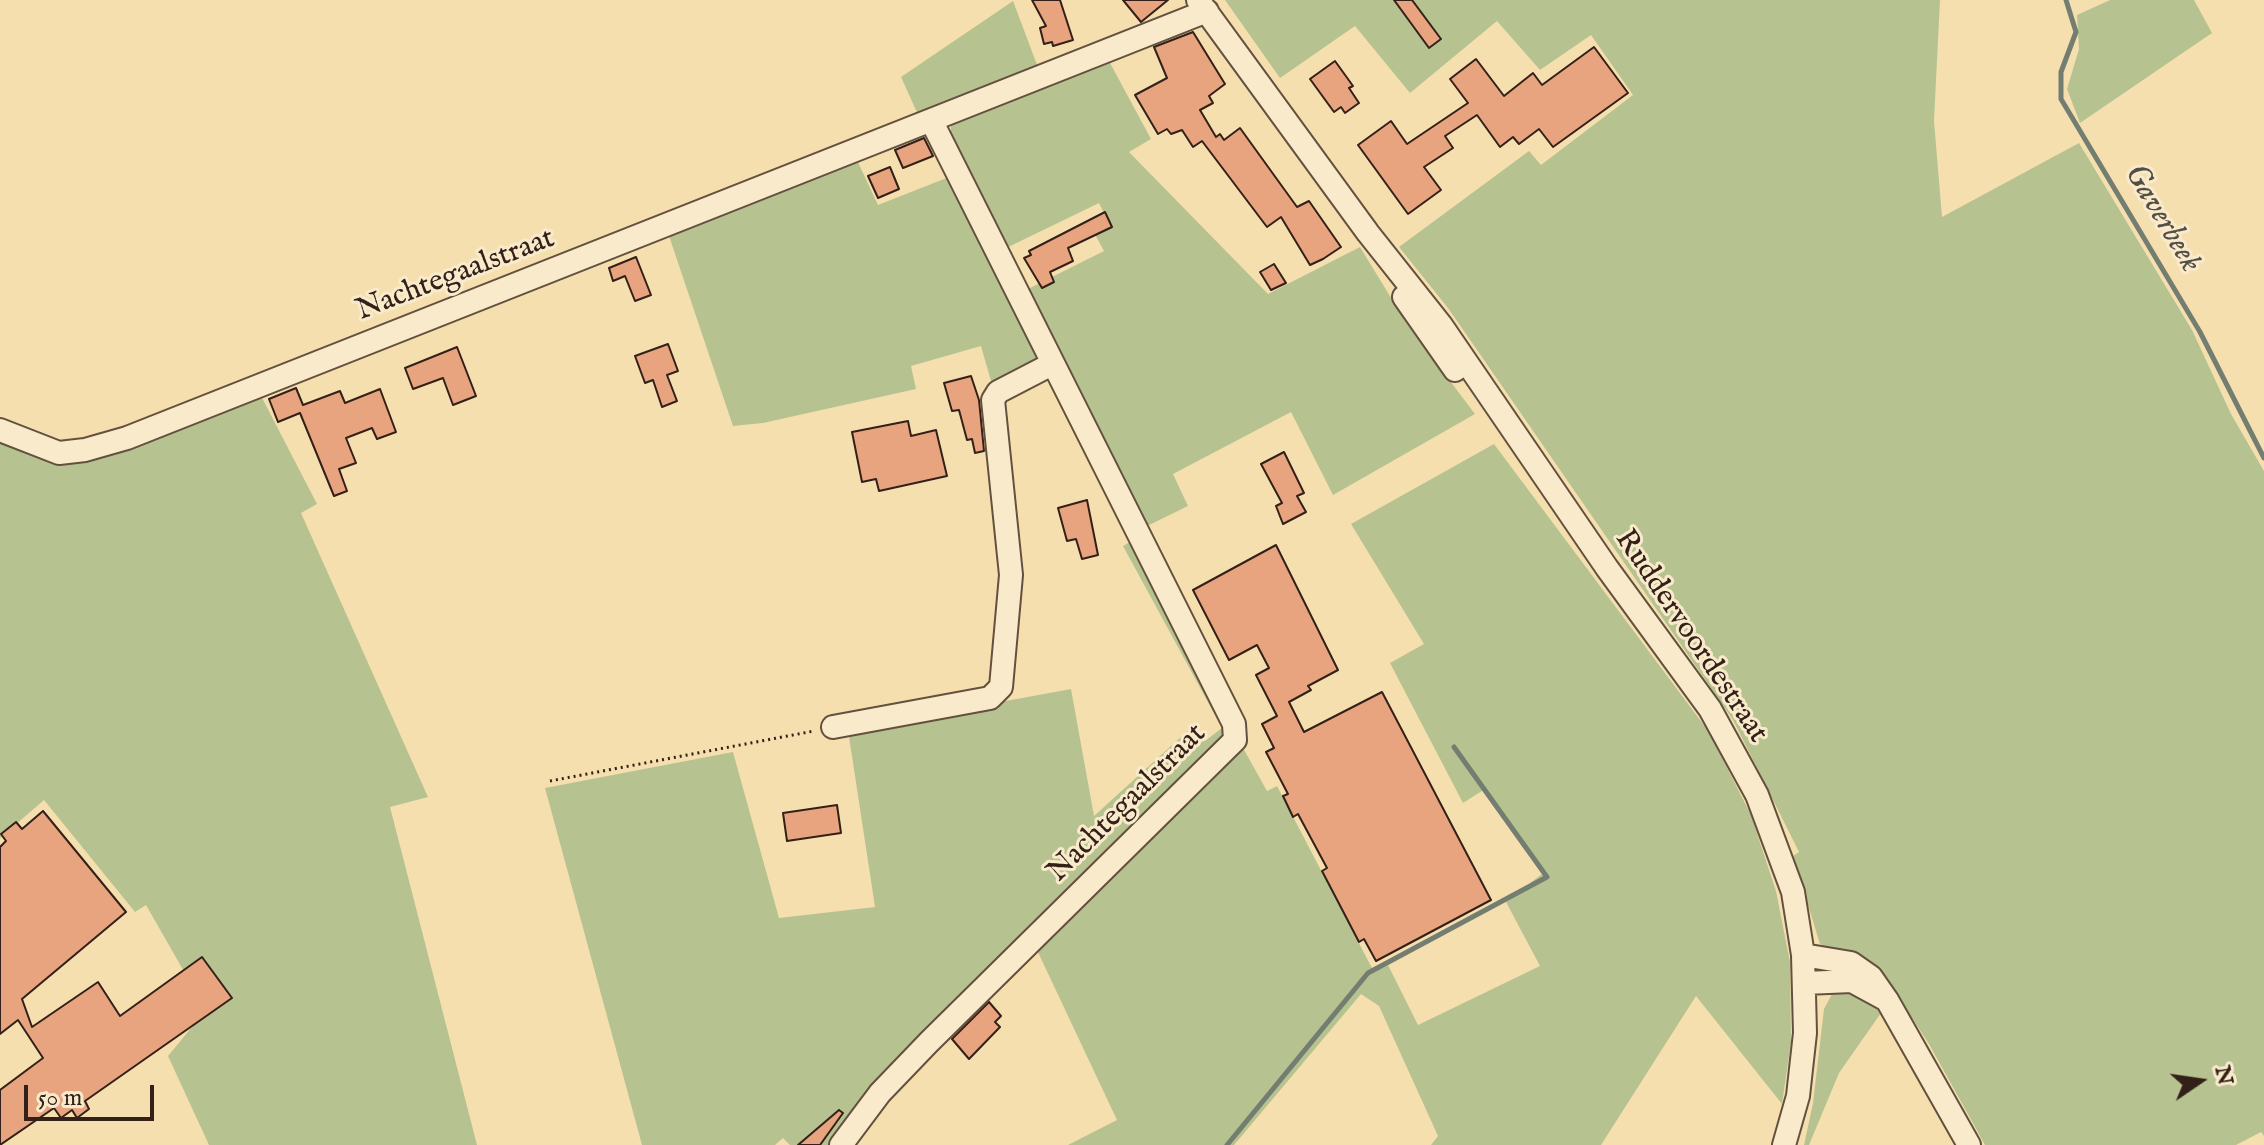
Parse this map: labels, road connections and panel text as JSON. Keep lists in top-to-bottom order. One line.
{"streets":{"street":["Nachtegaalstraat","Ruddervoordestraat"]},"crossings":[["Nachtegaalstraat","Ruddervoordestraat"]],"water":["Gaverbeek"],"scale_bar":"50 m","north":"right"}
